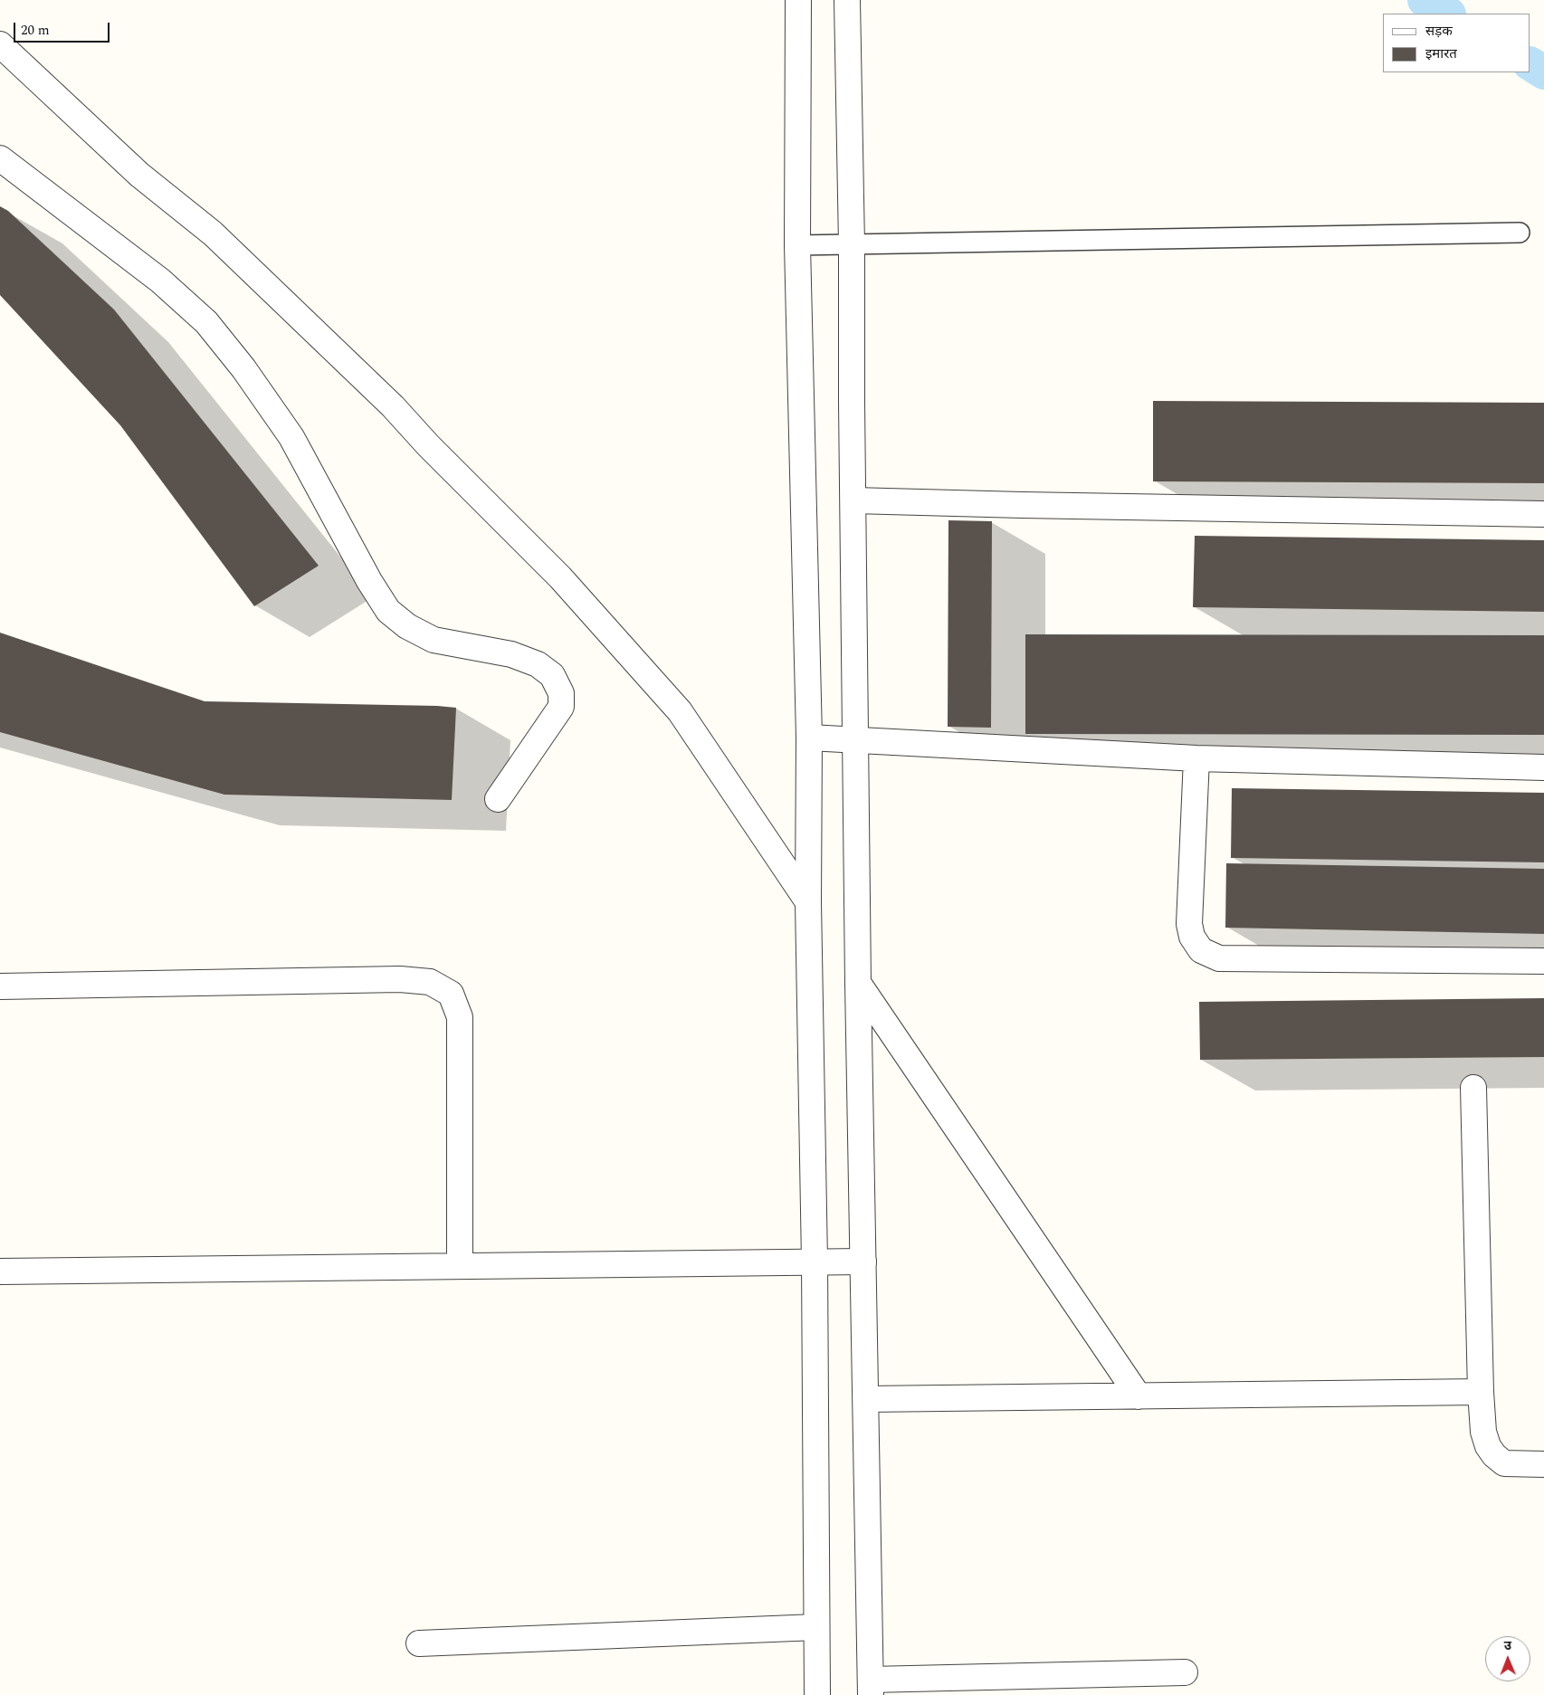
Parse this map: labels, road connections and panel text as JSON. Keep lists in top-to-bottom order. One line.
{"legend":["सड़क","इमारत"],"scale_bar":"20 m","north":"top"}
